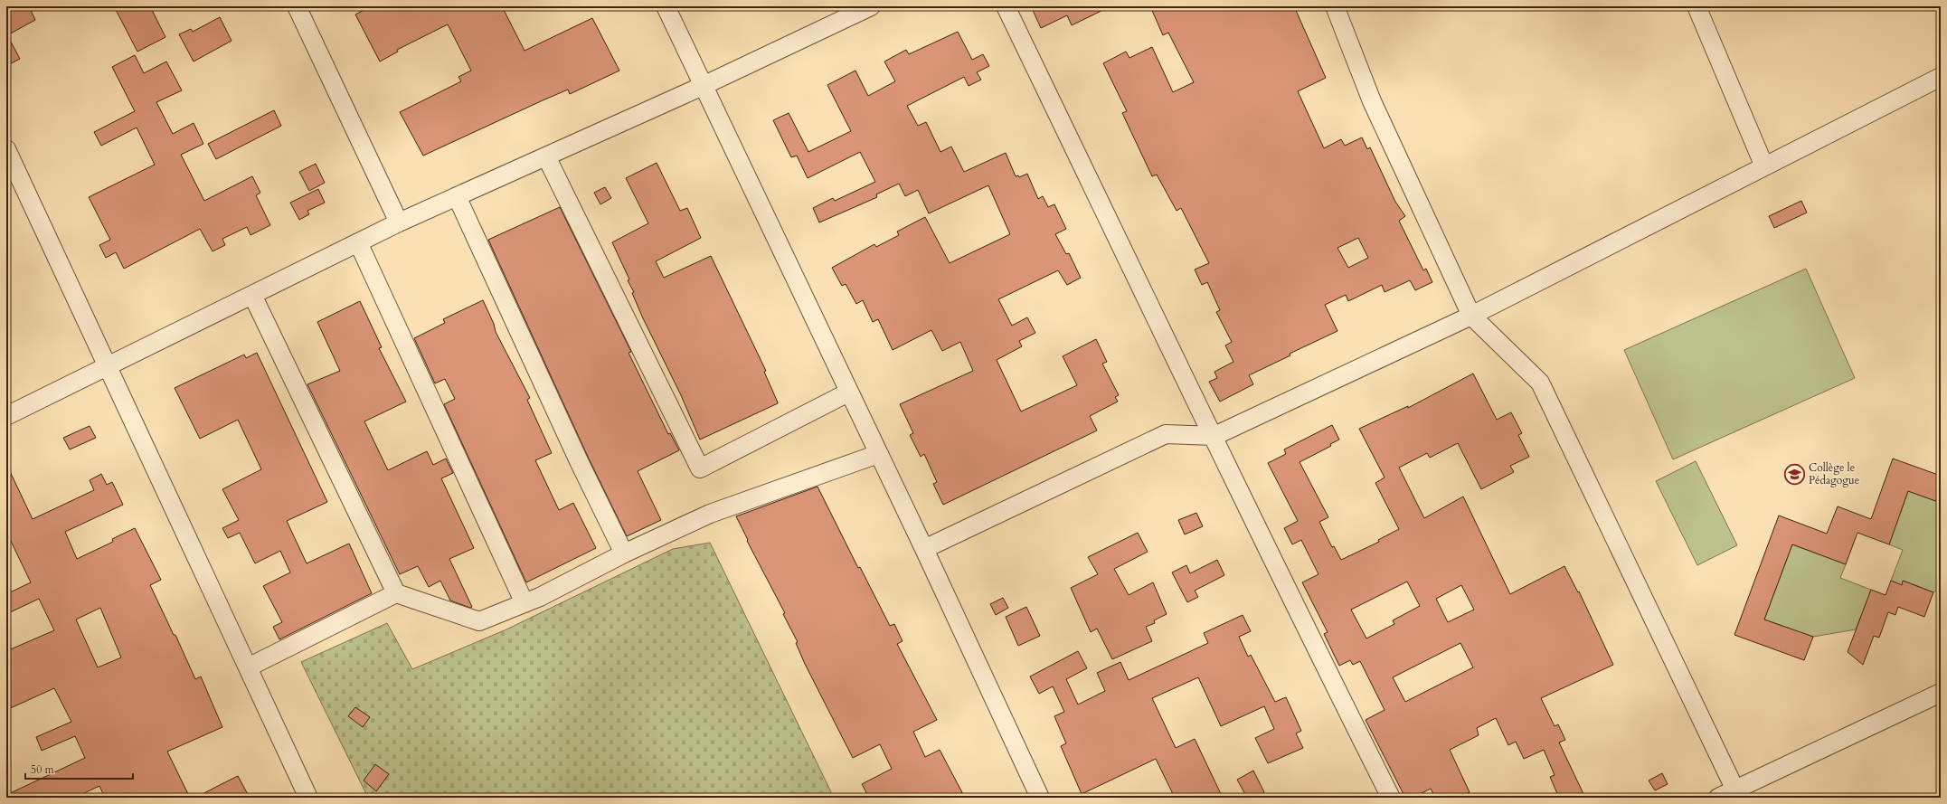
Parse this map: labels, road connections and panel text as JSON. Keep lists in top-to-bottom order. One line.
{"places":{"school or university":["Collège le Pédagogue"]},"scale_bar":"50 m"}
